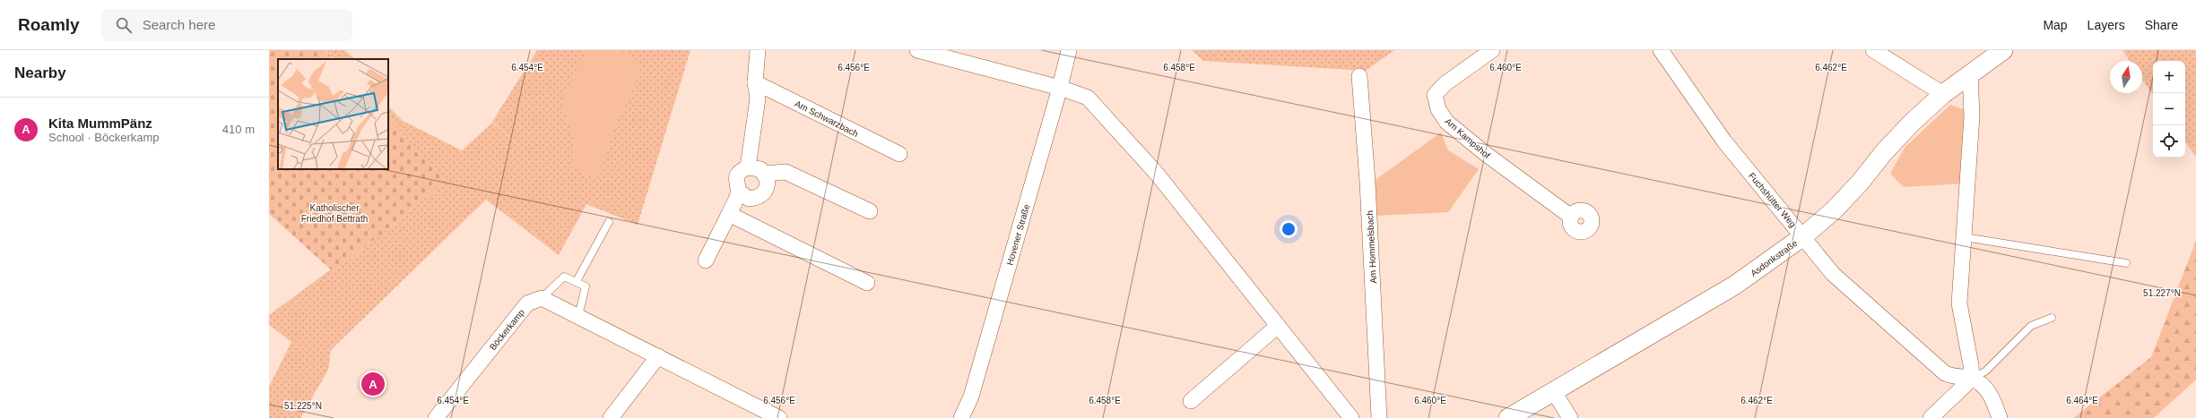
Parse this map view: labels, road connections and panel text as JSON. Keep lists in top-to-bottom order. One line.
{"streets":{"street":["Am Schwarzbach","Am Kampshof","Fuchshütter Weg","Hovener Straße","Am Hommelsbach","Asdonkstraße","Böckerkamp"]},"crossings":[["Fuchshütter Weg","Asdonkstraße"]],"parks":["Katholischer Friedhof Bettrath"],"north":"top","page":{"header":"Roamly","search":"Search here","nav":["Map","Layers","Share"],"heading":"Nearby","map_buttons":["+","−"],"list":[{"mark":"A","name":"Kita MummPänz","note":"School · Böckerkamp","value":"410 m"}],"pins":"A"},"coordinates":["6.454°E","6.456°E","6.458°E","6.460°E","6.462°E","51.227°N","6.464°E","51.225°N"]}
